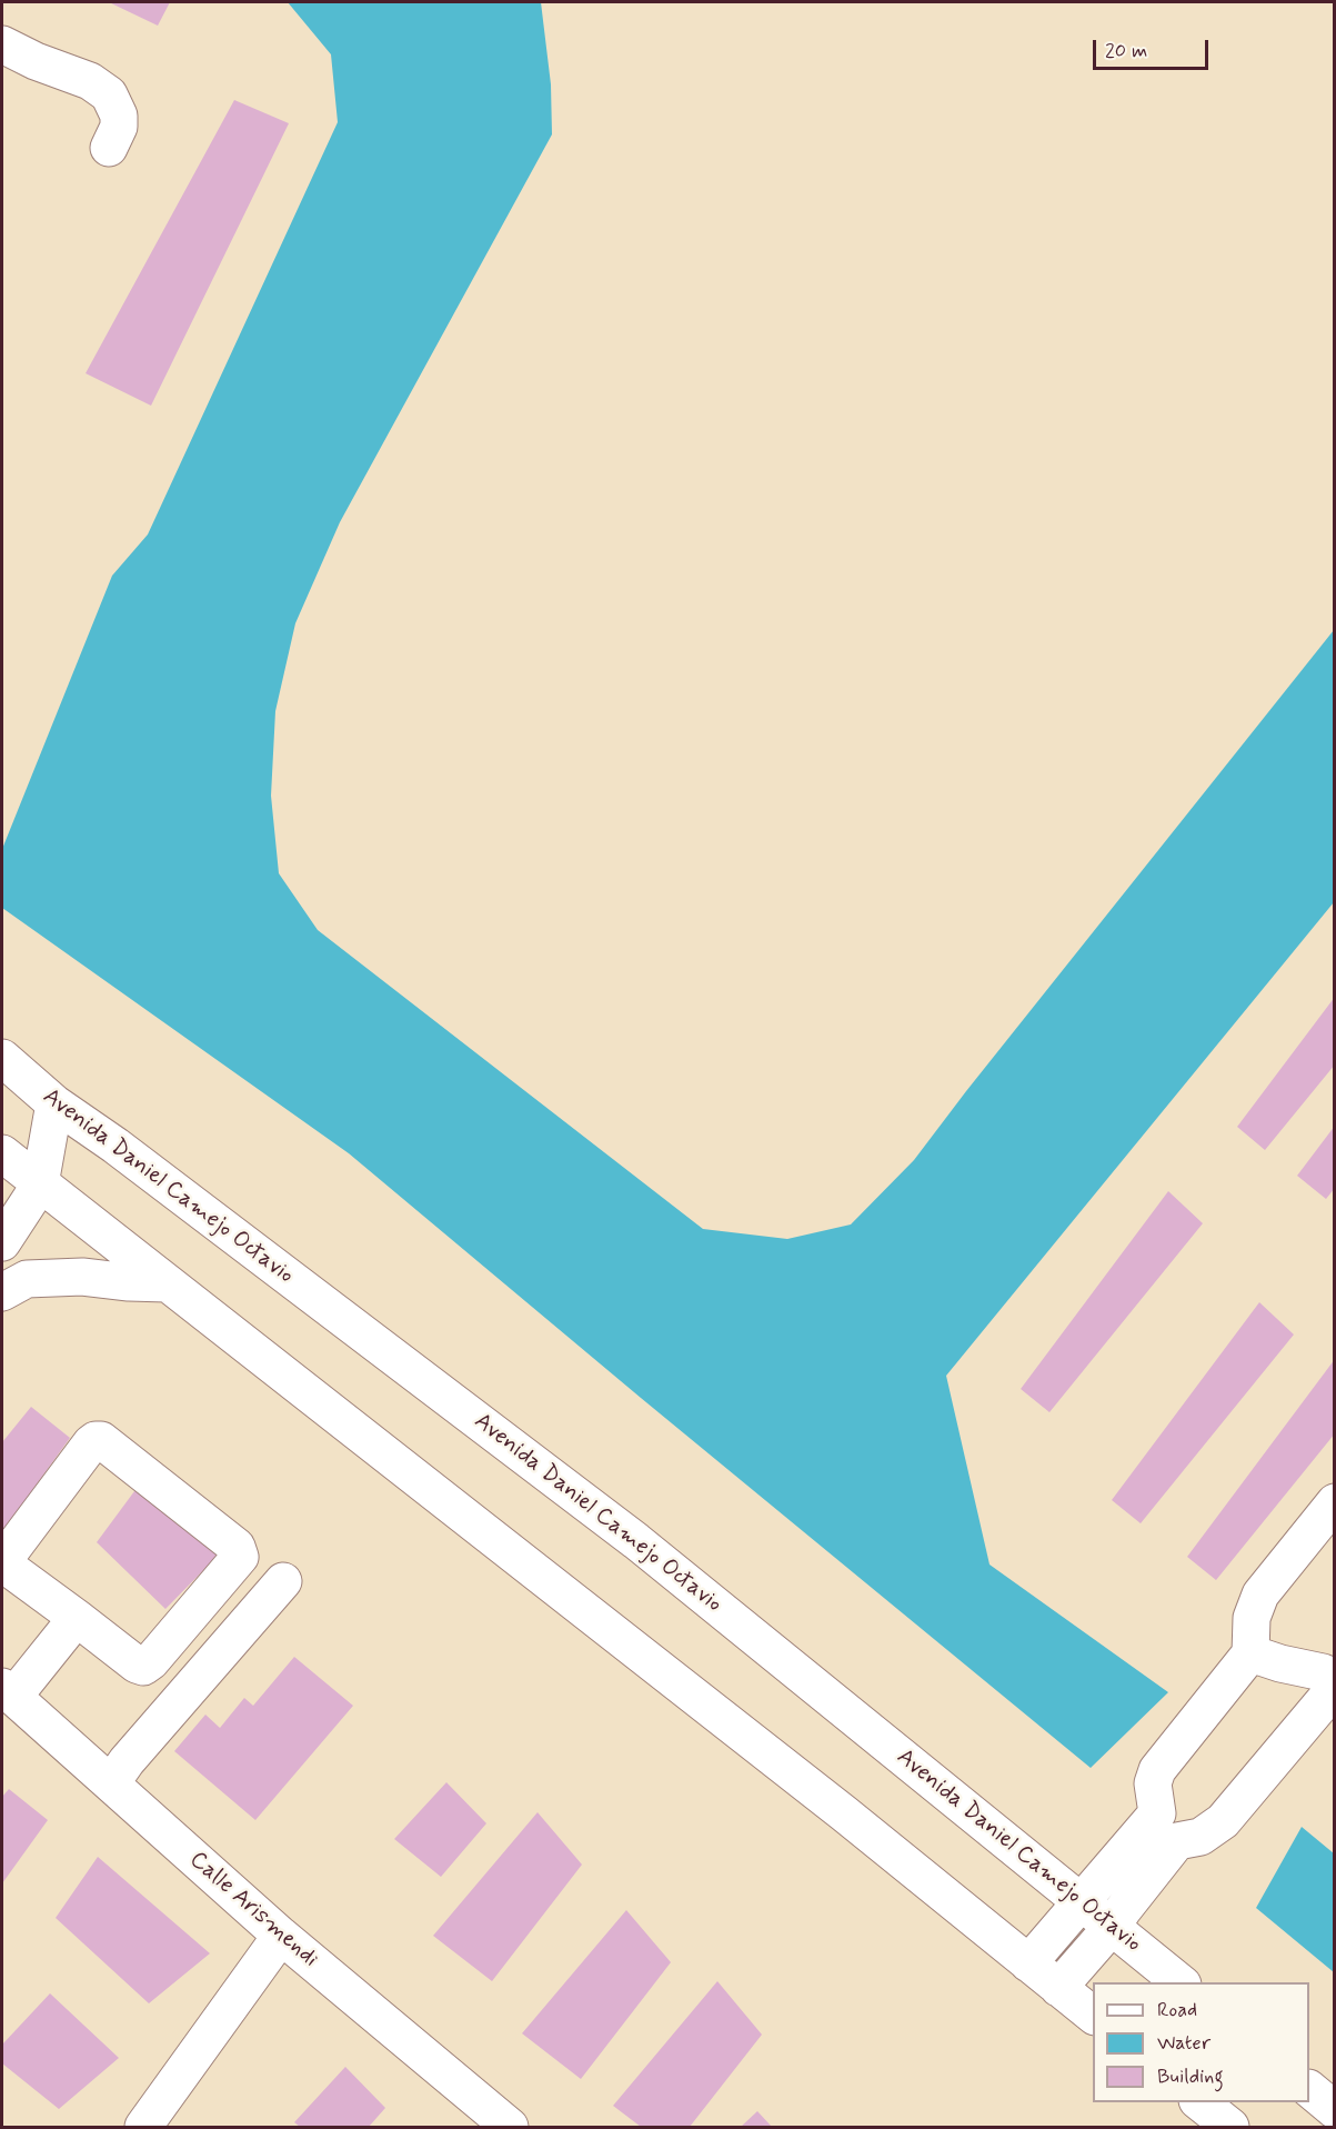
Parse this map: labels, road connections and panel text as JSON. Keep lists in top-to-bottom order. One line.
{"streets":{"street":["Avenida Daniel Camejo Octavio","Calle Arismendi"]},"legend":["Road","Water","Building"],"scale_bar":"20 m"}
